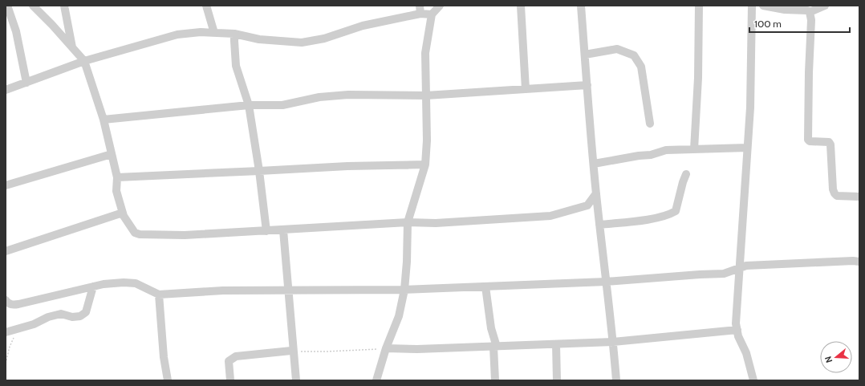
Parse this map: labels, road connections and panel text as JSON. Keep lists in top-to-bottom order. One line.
{"scale_bar":"100 m","north":"left"}
